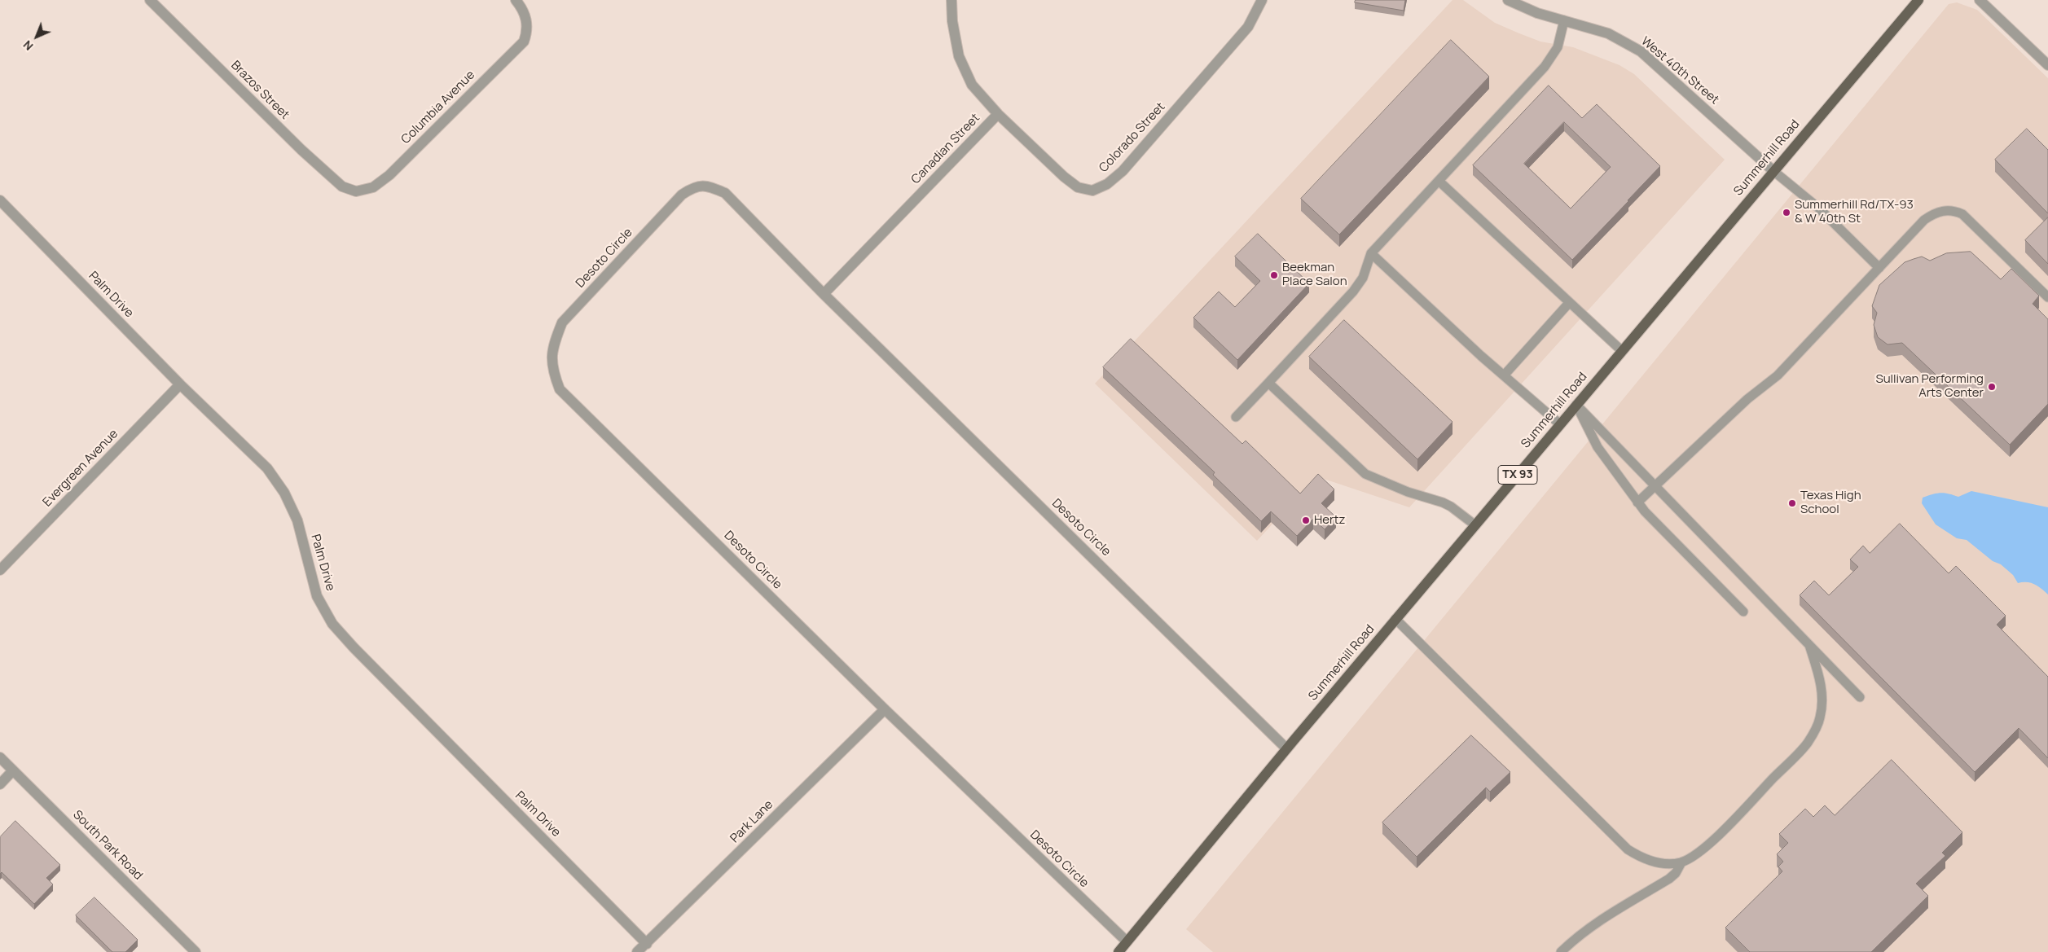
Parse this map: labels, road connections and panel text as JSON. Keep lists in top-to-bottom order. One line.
{"streets":{"main road":["Summerhill Road","TX 93"],"street":["West 40th Street","Brazos Street","Columbia Avenue","Colorado Street","Canadian Street","Desoto Circle","Palm Drive","Evergreen Avenue","Park Lane","South Park Road"]},"crossings":[["West 40th Street","Summerhill Road"],["Brazos Street","Columbia Avenue"],["Colorado Street","Canadian Street"],["Canadian Street","Desoto Circle"],["Summerhill Road","Desoto Circle"],["Desoto Circle","Park Lane"],["Palm Drive","Evergreen Avenue"],["Palm Drive","Park Lane"]],"places":["Summerhill Rd/TX-93 & W 40th St","Beekman Place Salon","Sullivan Performing Arts Center","Texas High School","Hertz"],"north":"bottom left"}
